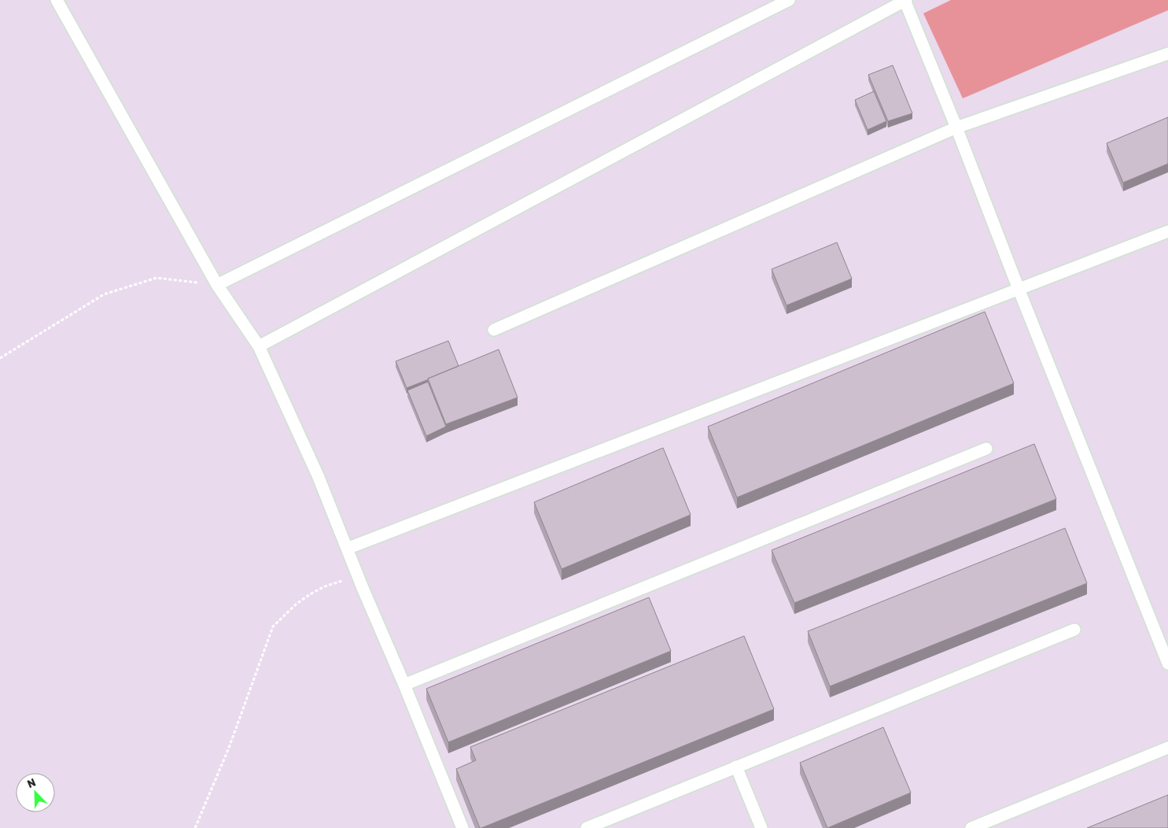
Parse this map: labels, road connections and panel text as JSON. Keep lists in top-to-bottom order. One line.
{"north":"top left"}
